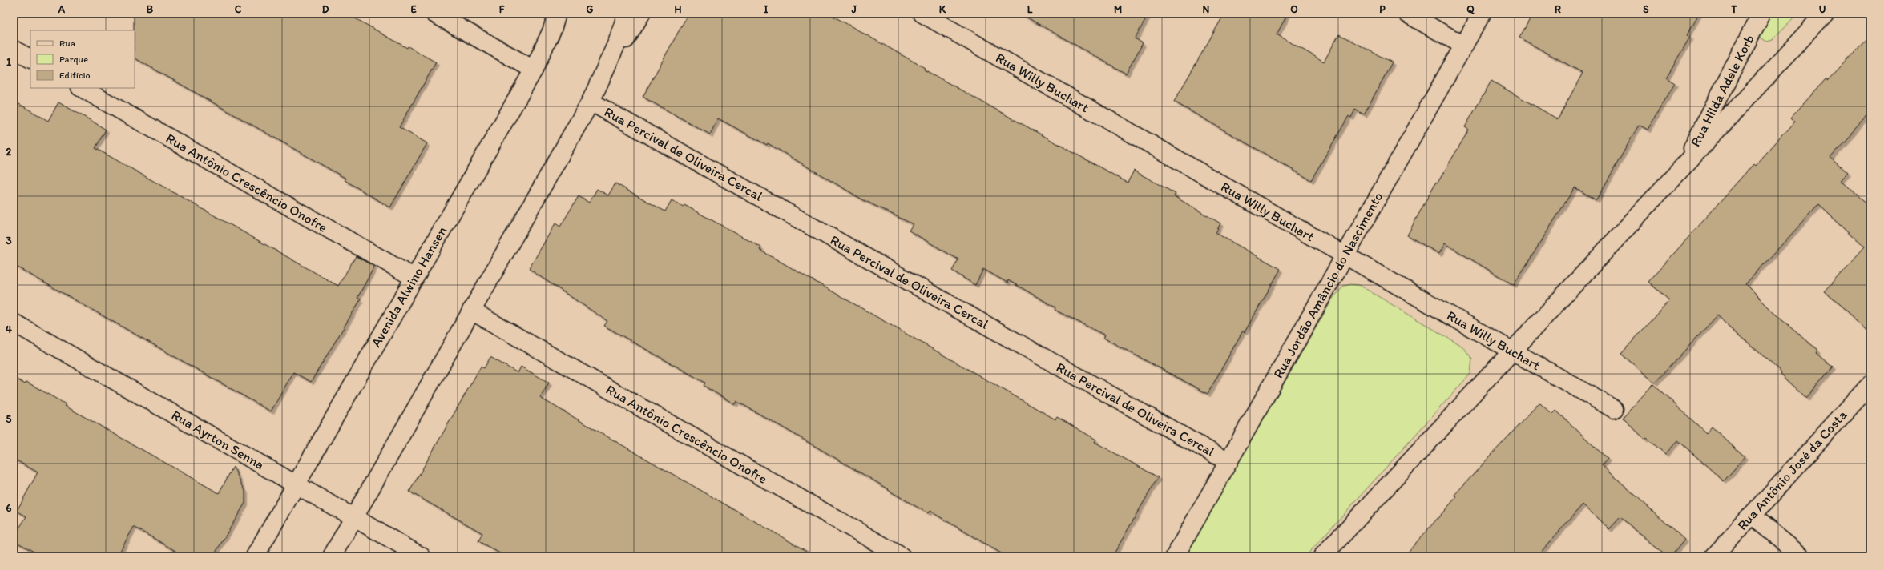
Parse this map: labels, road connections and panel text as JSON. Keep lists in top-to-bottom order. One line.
{"streets":{"street":["Rua Willy Buchart","Rua Hilda Adele Korb","Rua Percival de Oliveira Cercal","Rua Antônio Crescêncio Onofre","Rua Jordão Amâncio do Nascimento","Avenida Alwino Hansen","Rua Ayrton Senna","Rua Antônio José da Costa"]},"crossings":[["Rua Willy Buchart","Rua Jordão Amâncio do Nascimento"],["Rua Percival de Oliveira Cercal","Rua Jordão Amâncio do Nascimento"],["Rua Antônio Crescêncio Onofre","Avenida Alwino Hansen"],["Avenida Alwino Hansen","Rua Ayrton Senna"]],"legend":["Rua","Parque","Edifício"],"grid":{"columns":["A","B","C","D","E","F","G","H","I","J","K","L","M","N","O","P","Q","R","S","T","U"],"rows":["1","2","3","4","5","6"]}}
